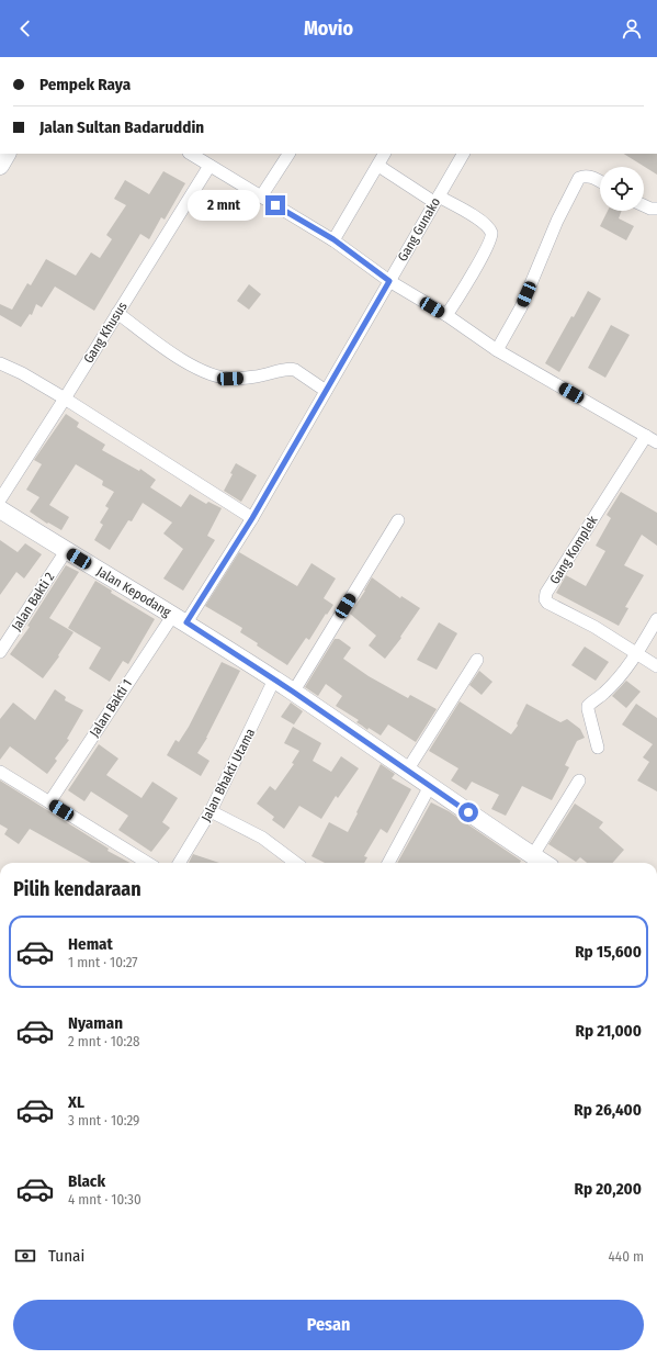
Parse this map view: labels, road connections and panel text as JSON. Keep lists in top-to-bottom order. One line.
{"streets":{"street":["Gang Gunako","Gang Khusus","Gang Komplek","Jalan Kepodang","Jalan Bakti 2","Jalan Bakti 1","Jalan Bhakti Utama"]},"crossings":[["Gang Gunako","Jalan Kepodang"],["Gang Gunako","Jalan Bakti 1"],["Jalan Kepodang","Jalan Bakti 2"],["Jalan Kepodang","Jalan Bakti 1"],["Jalan Kepodang","Jalan Bhakti Utama"]],"page":{"header":"Movio","banner":["Pempek Raya","Jalan Sultan Badaruddin"],"bubble":"2 mnt","heading":"Pilih kendaraan","list":[{"name":"Hemat","note":"1 mnt · 10:27","value":"Rp 15,600"},{"name":"Nyaman","note":"2 mnt · 10:28","value":"Rp 21,000"},{"name":"XL","note":"3 mnt · 10:29","value":"Rp 26,400"},{"name":"Black","note":"4 mnt · 10:30","value":"Rp 20,200"}],"pay":["Tunai","440 m"],"buttons":"Pesan"}}
